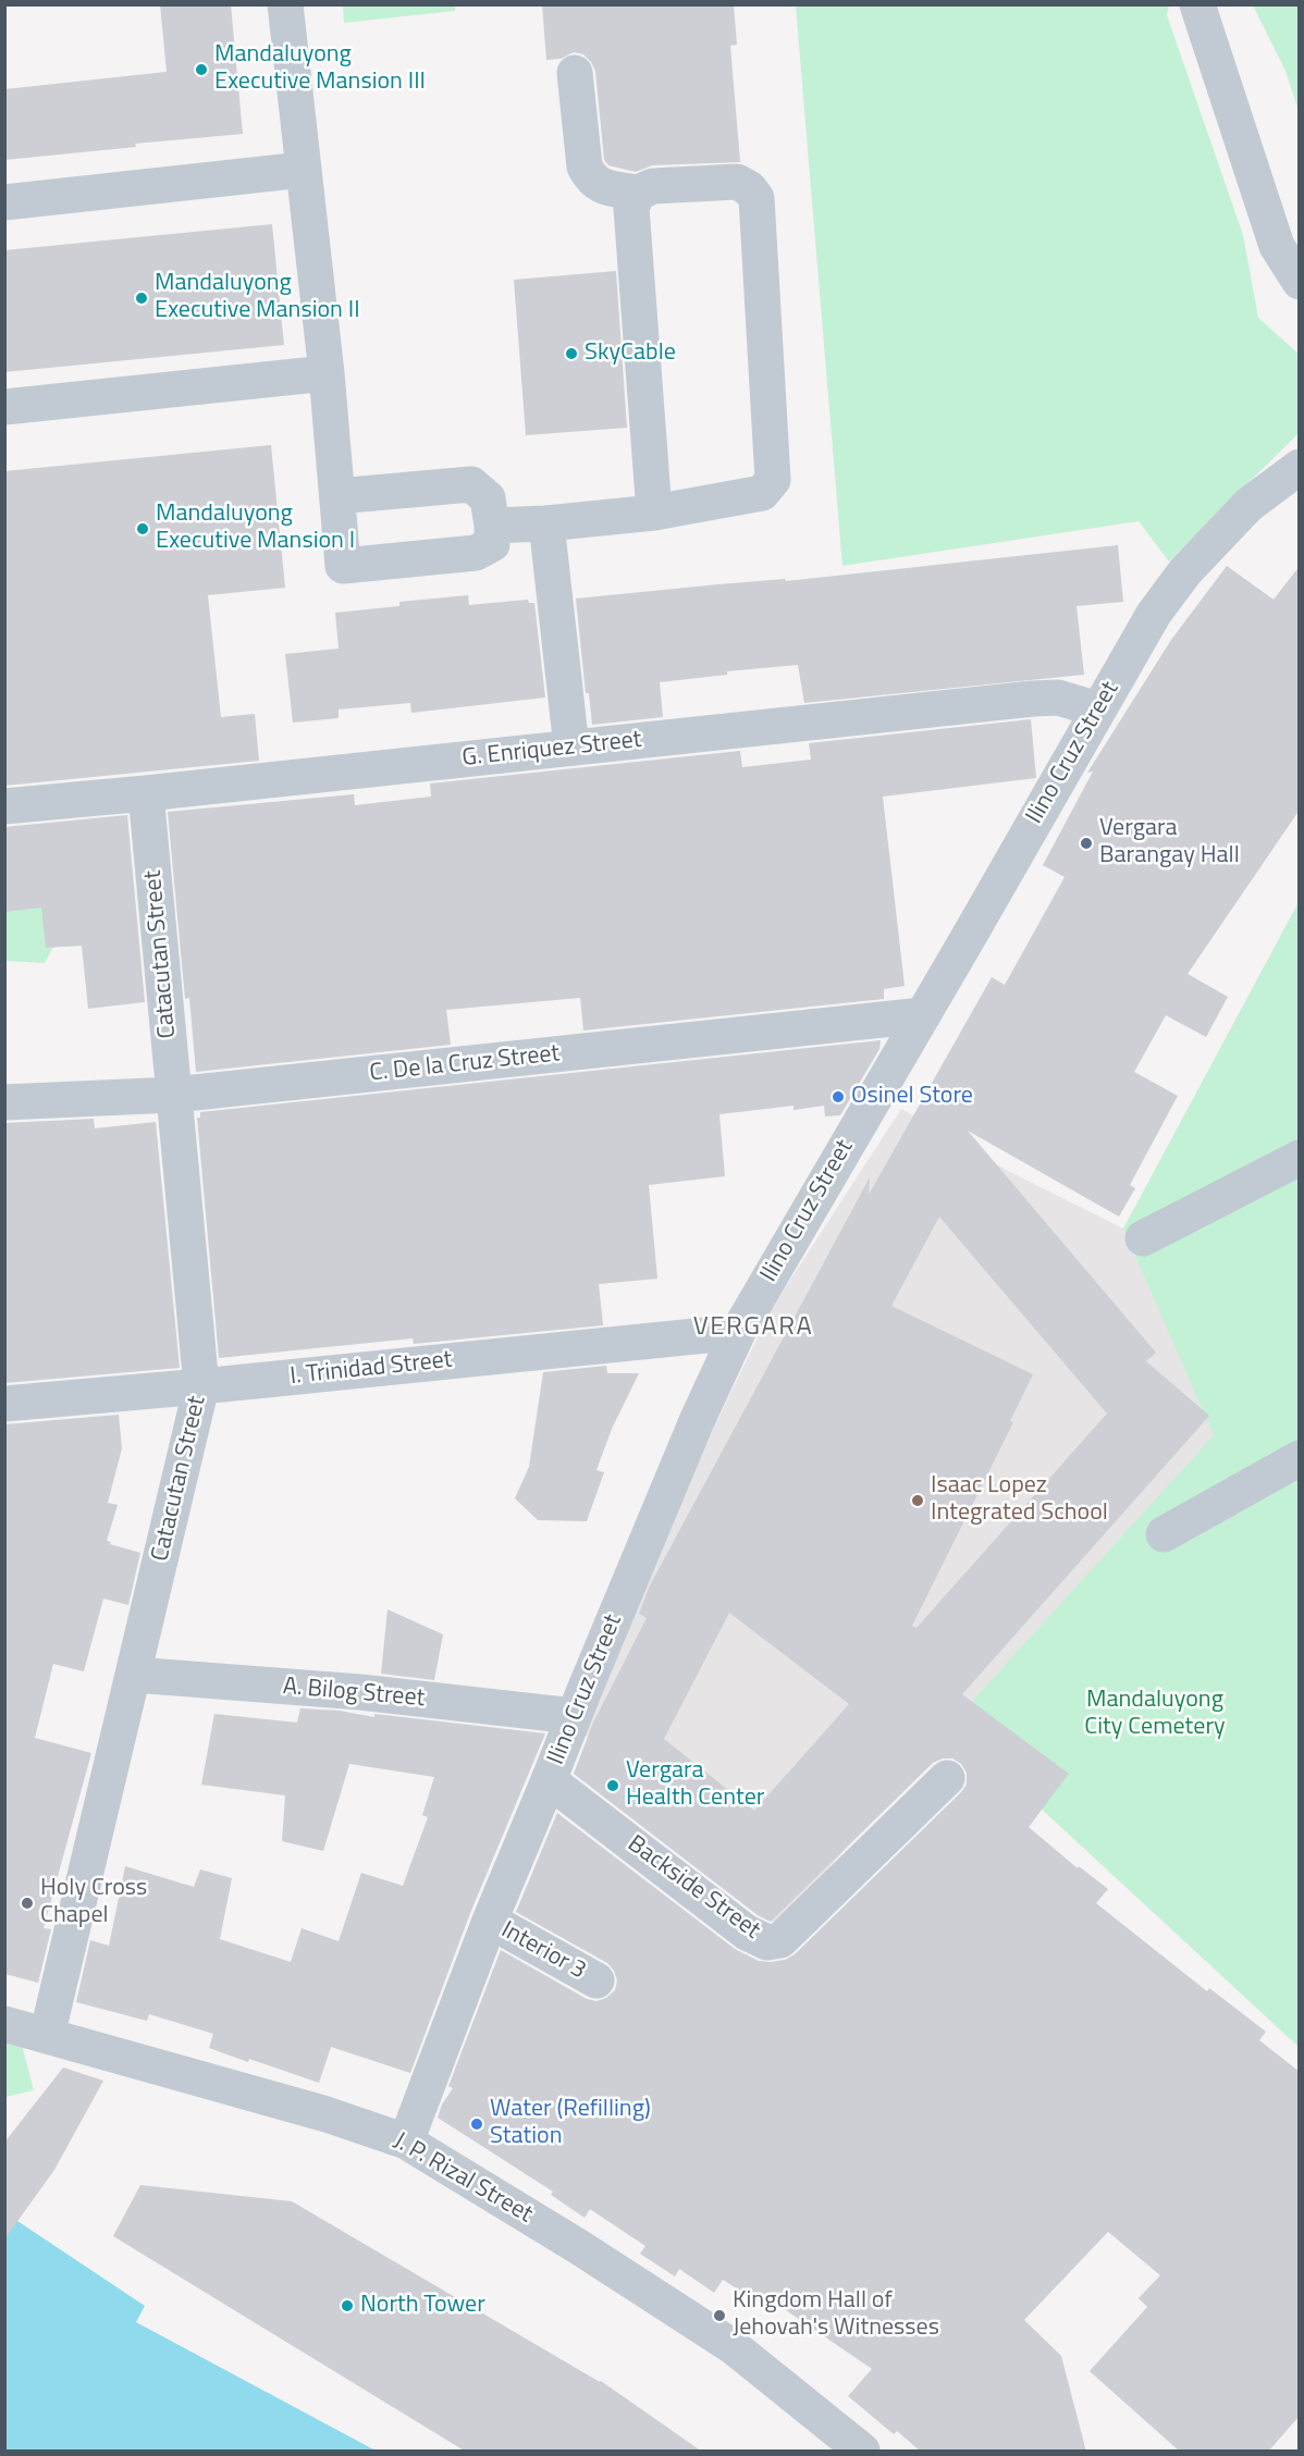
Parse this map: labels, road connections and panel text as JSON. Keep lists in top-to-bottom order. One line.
{"streets":{"street":["G. Enriquez Street","Ilino Cruz Street","Catacutan Street","C. De la Cruz Street","I. Trinidad Street","A. Bilog Street","Backside Street","Interior 3","J. P. Rizal Street"]},"crossings":[["G. Enriquez Street","Ilino Cruz Street"],["G. Enriquez Street","Catacutan Street"],["Ilino Cruz Street","C. De la Cruz Street"],["Ilino Cruz Street","I. Trinidad Street"],["Ilino Cruz Street","A. Bilog Street"],["Ilino Cruz Street","Backside Street"],["Ilino Cruz Street","Interior 3"],["Ilino Cruz Street","J. P. Rizal Street"],["Catacutan Street","C. De la Cruz Street"],["Catacutan Street","I. Trinidad Street"],["Catacutan Street","A. Bilog Street"],["Catacutan Street","J. P. Rizal Street"]],"districts":["VERGARA"],"parks":["Mandaluyong City Cemetery"],"places":["Mandaluyong Executive Mansion III","Mandaluyong Executive Mansion II","SkyCable","Mandaluyong Executive Mansion I","Vergara Barangay Hall","Osinel Store","Isaac Lopez Integrated School","Vergara Health Center","Holy Cross Chapel","Water (Refilling) Station","North Tower","Kingdom Hall of Jehovah's Witnesses"]}
